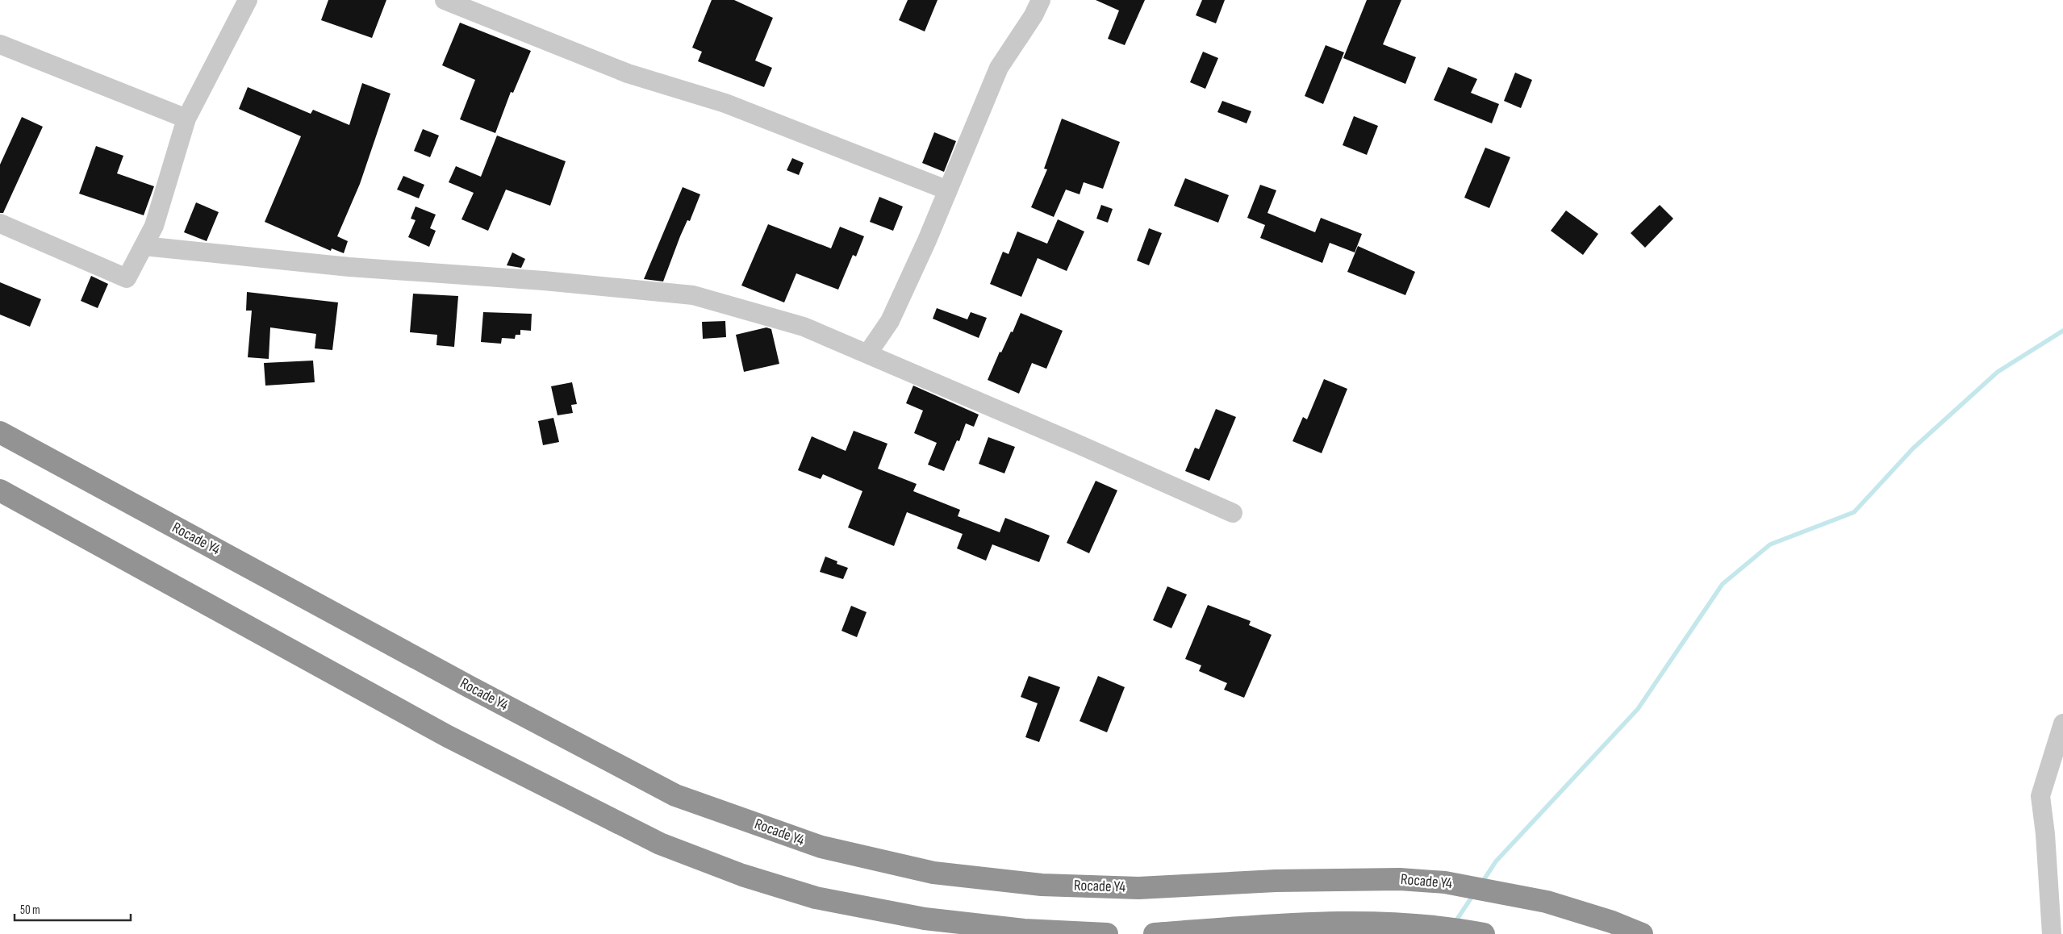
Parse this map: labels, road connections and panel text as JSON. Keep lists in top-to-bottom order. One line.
{"streets":{"highway":["Rocade Y4"]},"scale_bar":"50 m"}
